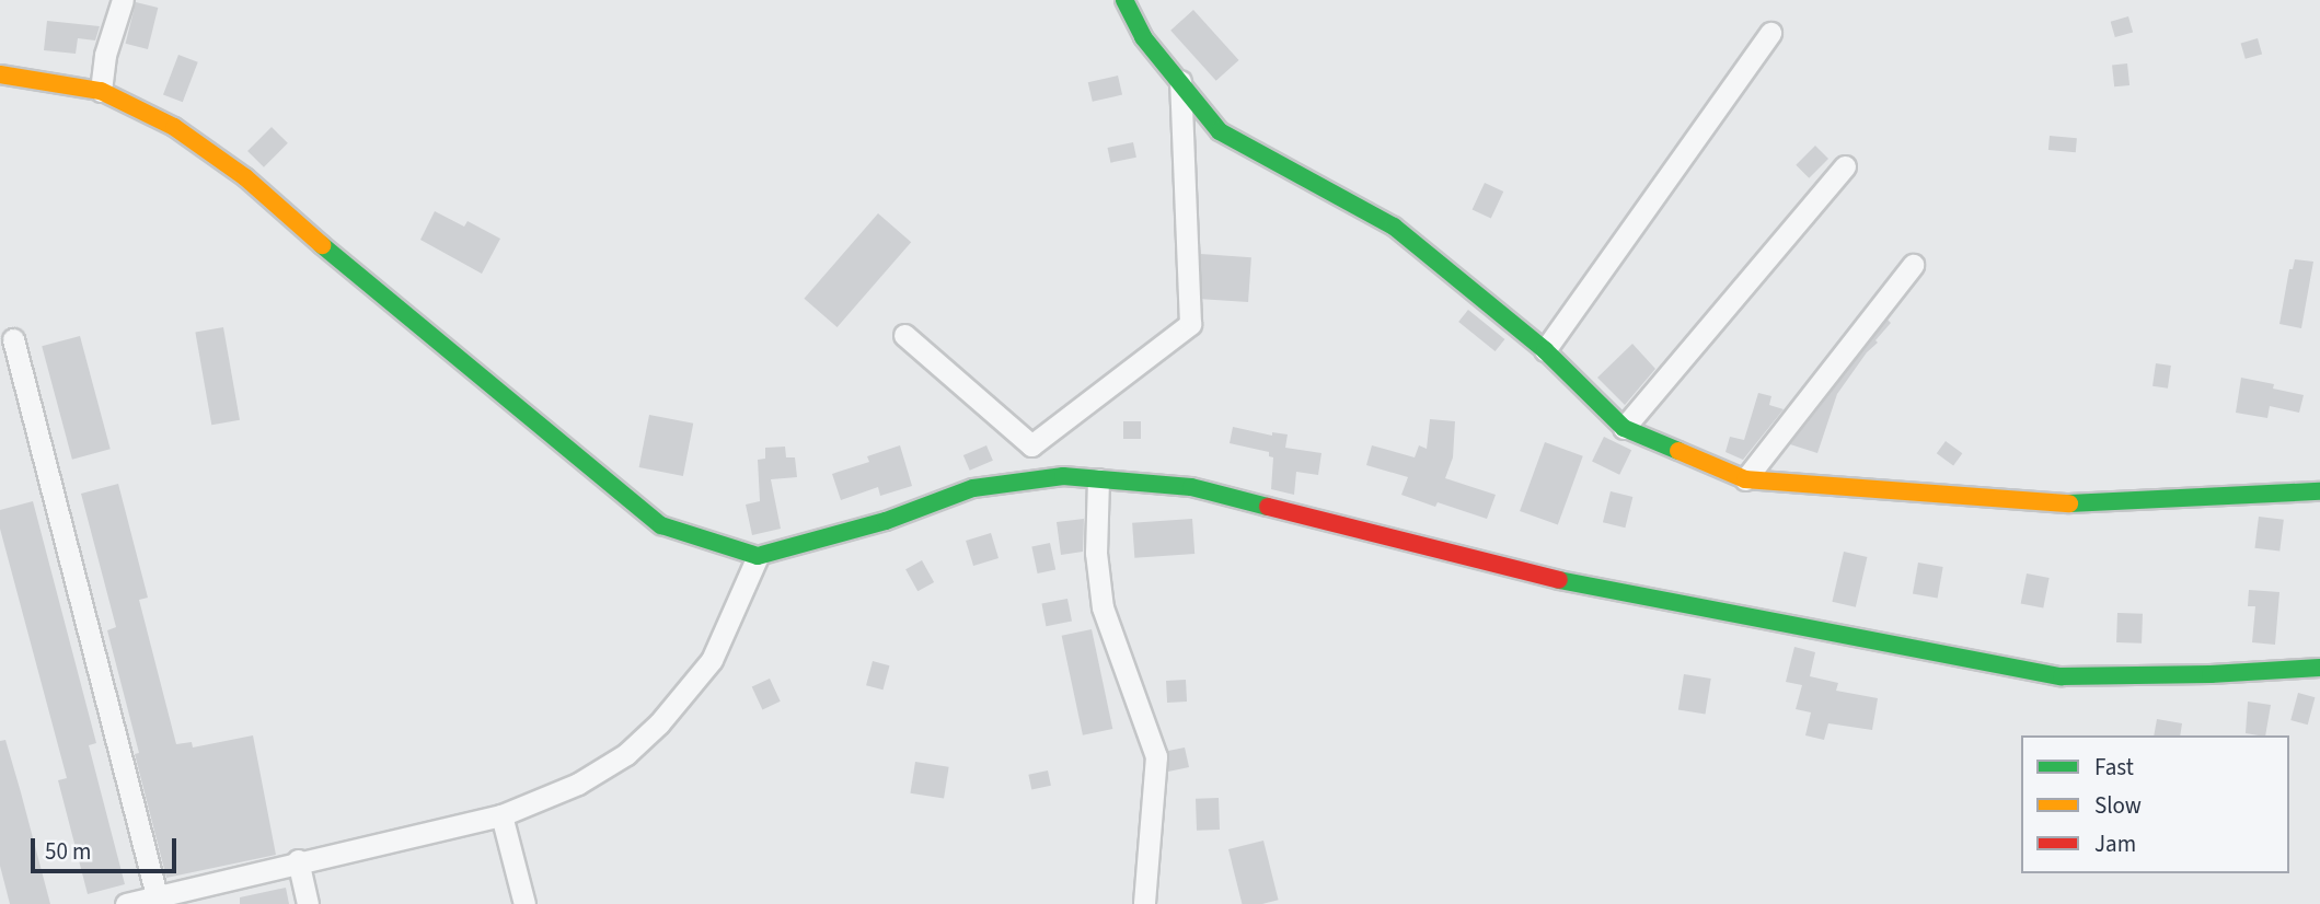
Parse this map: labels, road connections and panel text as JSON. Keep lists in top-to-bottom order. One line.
{"legend":["Fast","Slow","Jam"],"scale_bar":"50 m"}
